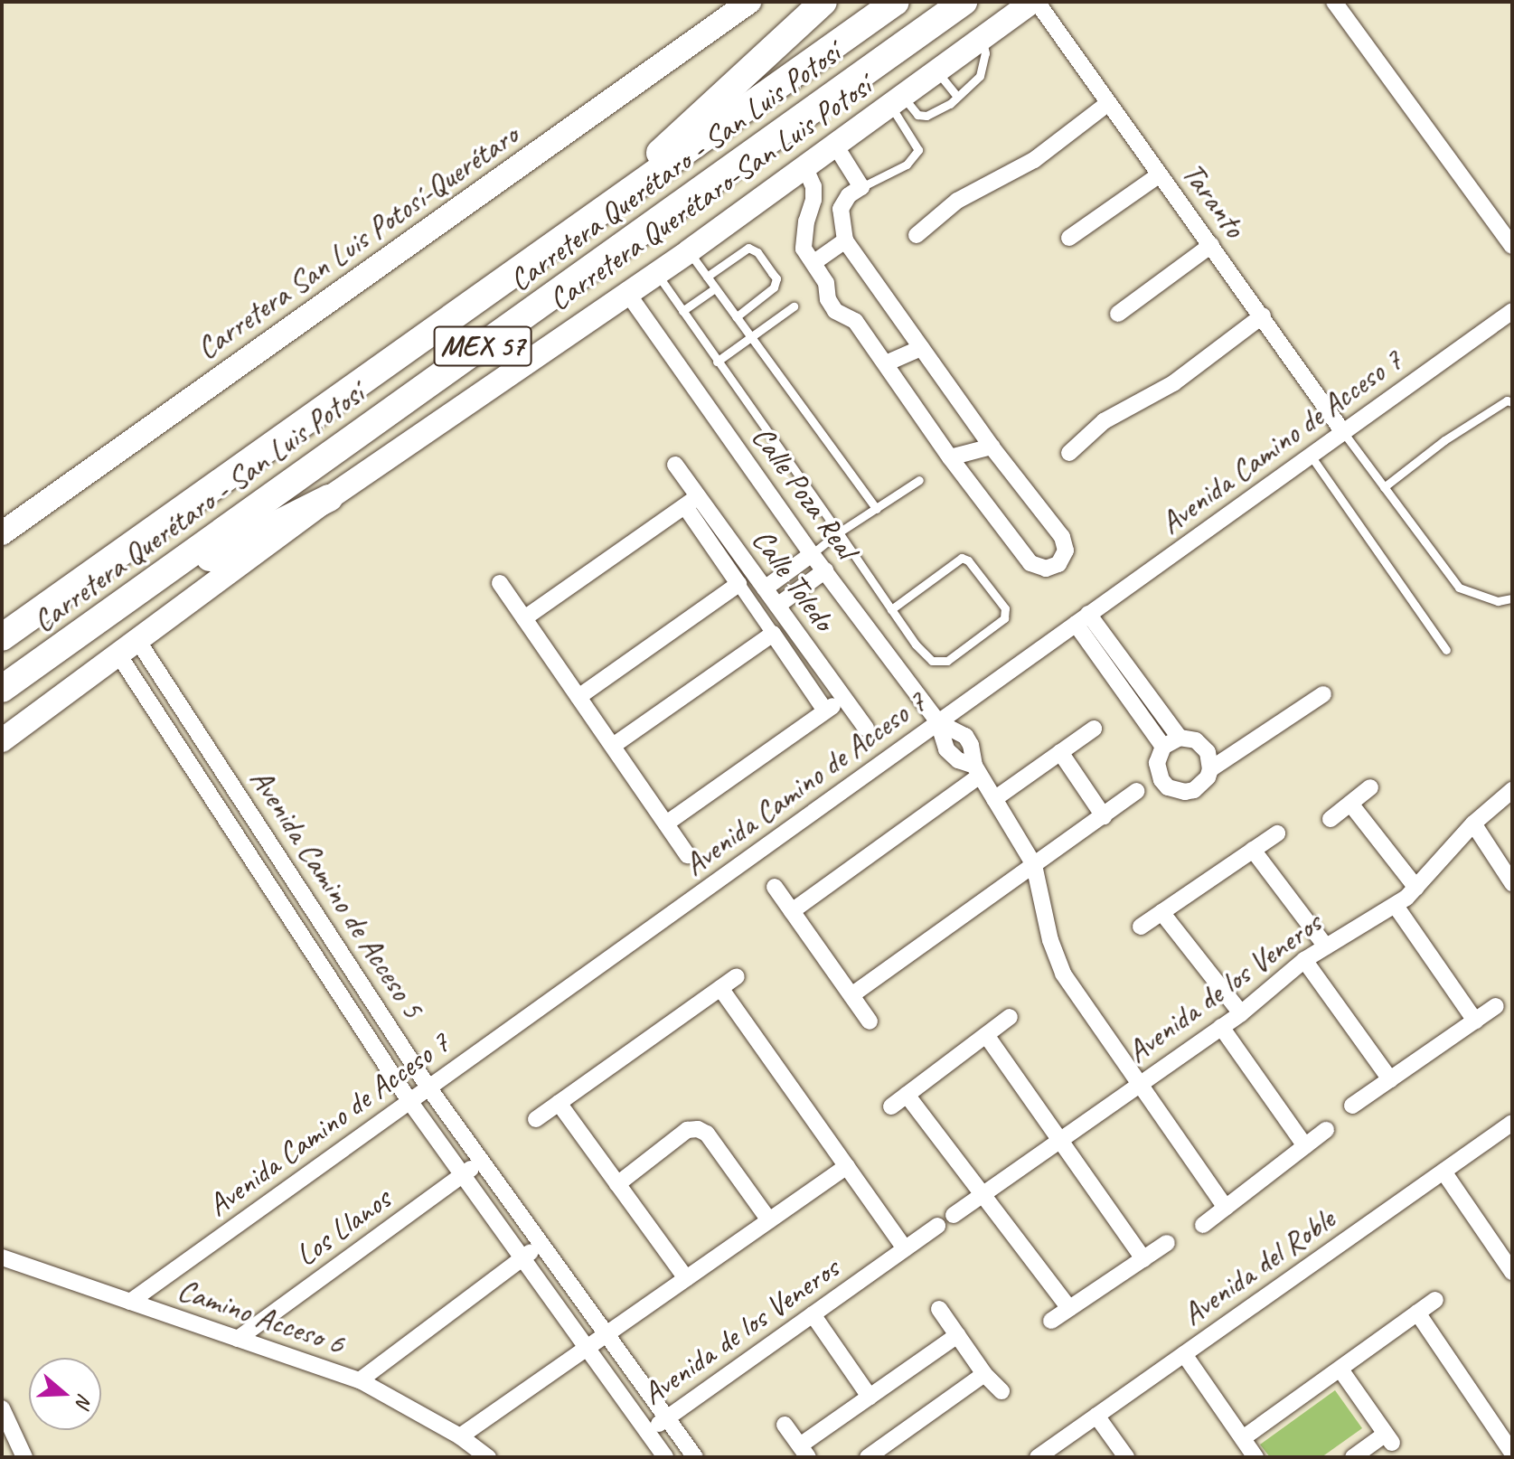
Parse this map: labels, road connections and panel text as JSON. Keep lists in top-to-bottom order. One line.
{"streets":{"highway":["Carretera Querétaro - San Luis Potosí","MEX 57"],"main road":["Carretera Querétaro-San Luis Potosí","Carretera San Luis Potosí-Querétaro"],"street":["Taranto","Avenida Camino de Acceso 7","Calle Poza Real","Calle Toledo","Avenida Camino de Acceso 5","Avenida de los Veneros","Los Llanos","Avenida del Roble","Camino Acceso 6"]},"crossings":[["Carretera Querétaro-San Luis Potosí","Taranto"],["Carretera Querétaro-San Luis Potosí","Calle Poza Real"],["Carretera Querétaro-San Luis Potosí","Avenida Camino de Acceso 5"],["Taranto","Avenida Camino de Acceso 7"],["Avenida Camino de Acceso 7","Calle Poza Real"],["Avenida Camino de Acceso 7","Avenida Camino de Acceso 5"],["Avenida Camino de Acceso 7","Camino Acceso 6"],["Avenida Camino de Acceso 5","Avenida de los Veneros"],["Avenida Camino de Acceso 5","Los Llanos"],["Los Llanos","Camino Acceso 6"]],"north":"right"}
